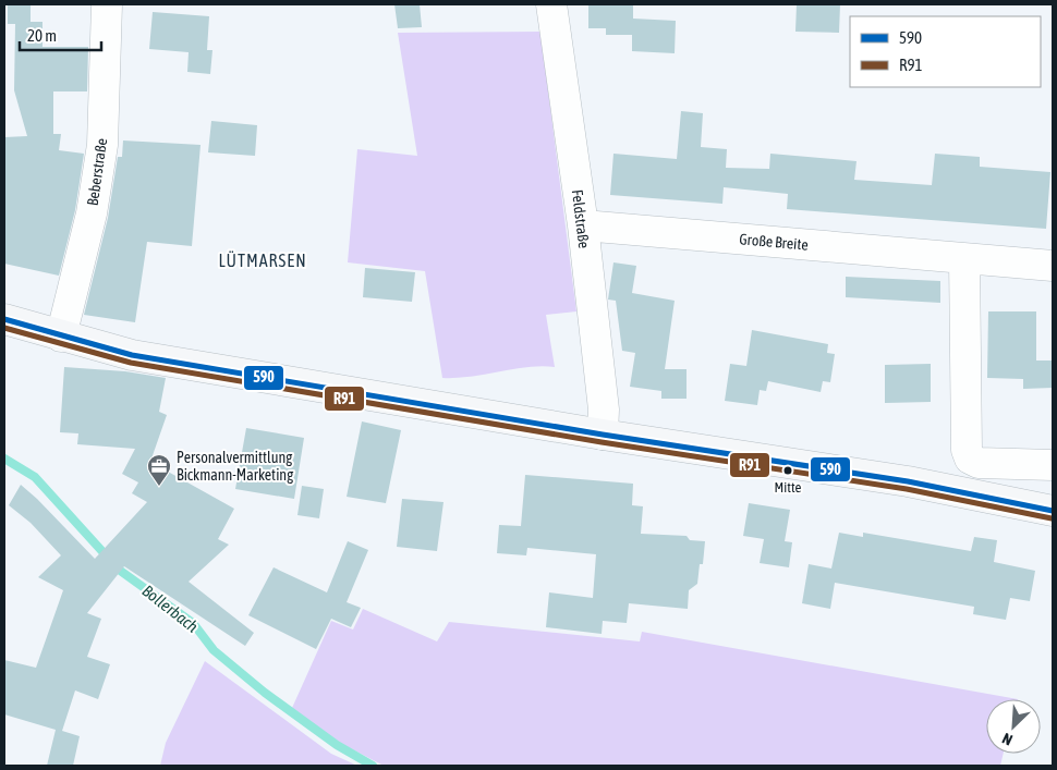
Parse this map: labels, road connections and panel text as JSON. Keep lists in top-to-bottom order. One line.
{"streets":{"street":["Beberstraße","Feldstraße","Große Breite"]},"crossings":[["Feldstraße","Große Breite"]],"districts":["LÜTMARSEN"],"water":["Bollerbach"],"places":{"other":["Mitte"],"office":["Personalvermittlung Bickmann-Marketing"]},"lines":["transit line 590","transit line R91"],"legend":["590","R91"],"scale_bar":"20 m","north":"bottom left"}
